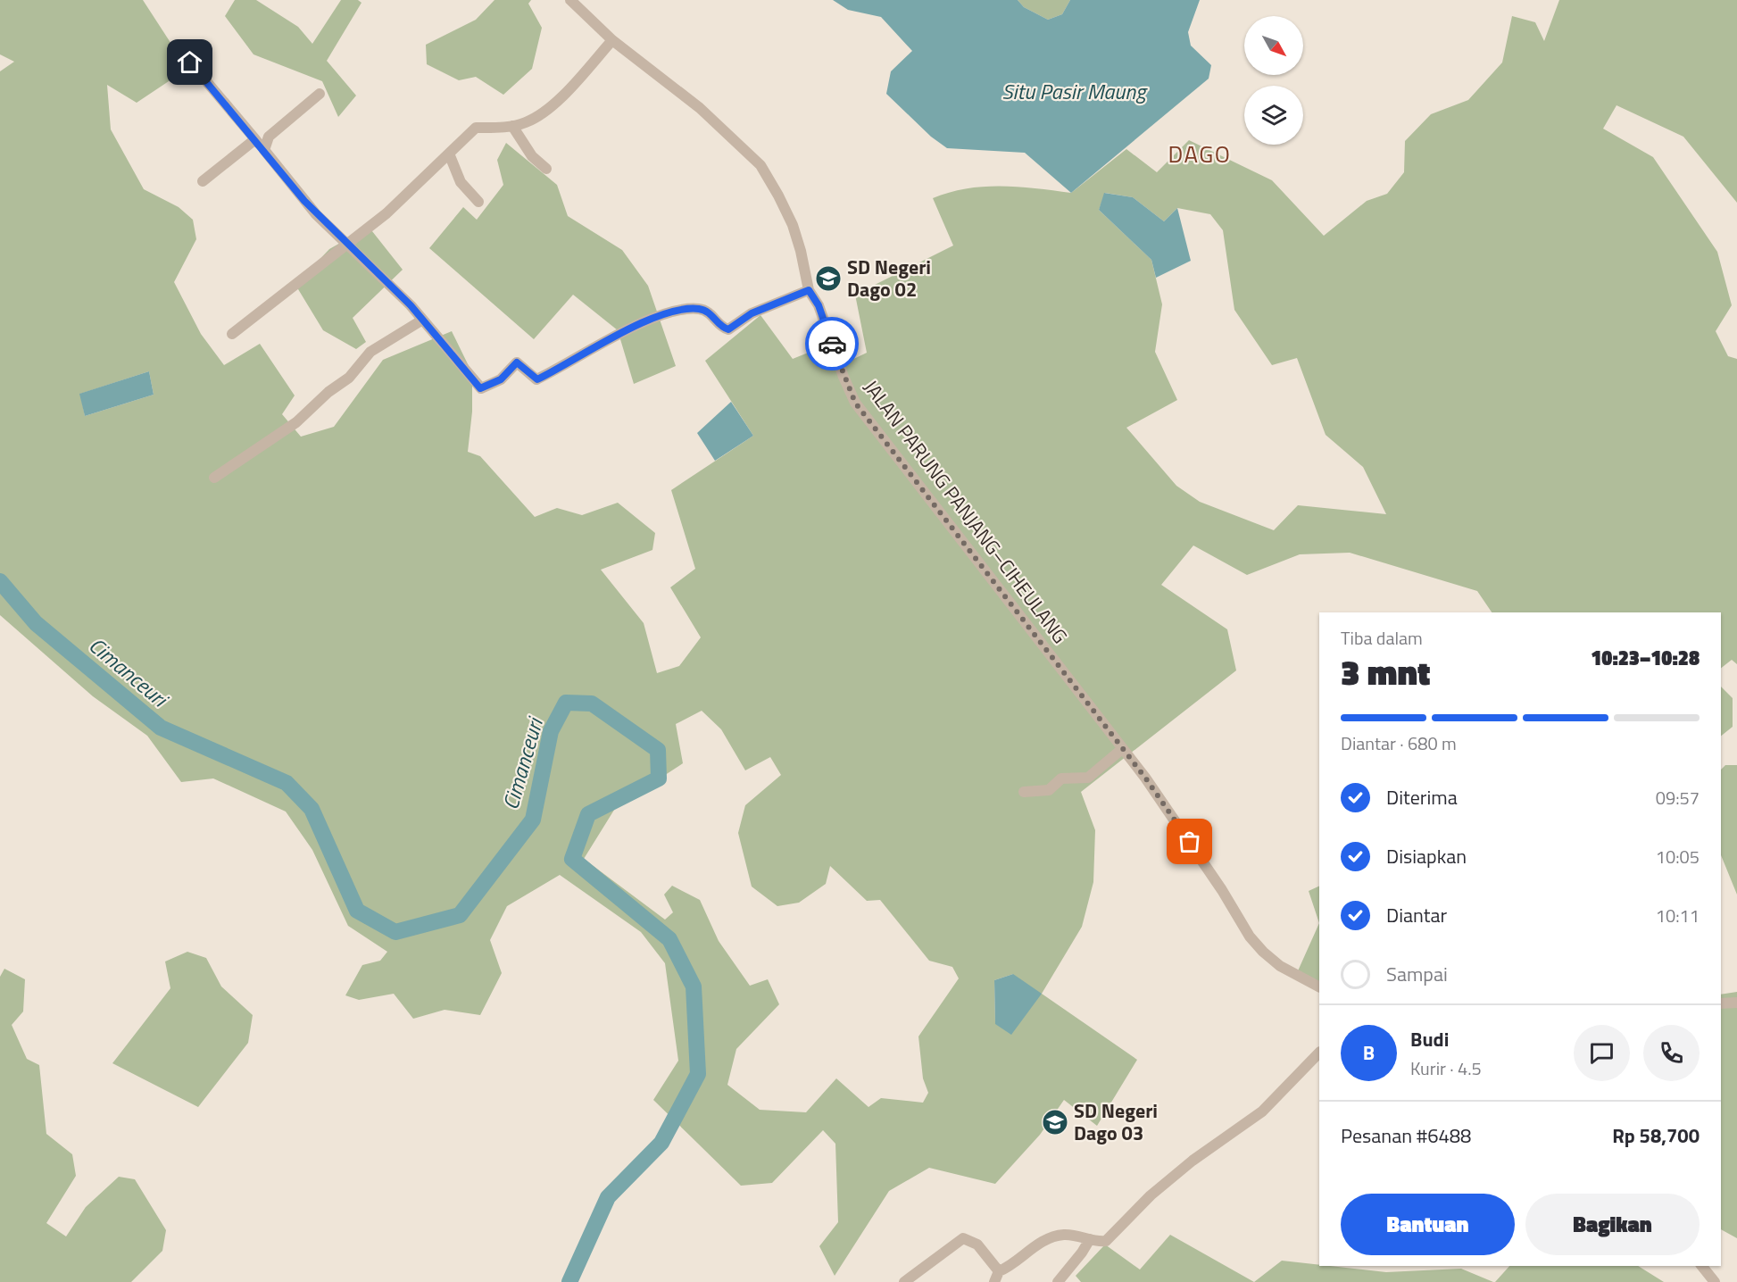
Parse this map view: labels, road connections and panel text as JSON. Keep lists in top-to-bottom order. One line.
{"streets":{"street":["JALAN PARUNG PANJANG–CIHEULANG"]},"districts":["DAGO"],"water":["Situ Pasir Maung","Cimanceuri"],"places":{"school or university":["SD Negeri Dago 02","SD Negeri Dago 03"]},"north":"bottom right","page":{"heading":["3 mnt","Tiba dalam","10:23–10:28"],"panel":["Budi","Kurir · 4.5","Pesanan #6488","Rp 58,700"],"bar":"Diantar · 680 m","list":[["Diterima","09:57"],["Disiapkan","10:05"],["Diantar","10:11"],"Sampai"],"round":"B","buttons":["Bantuan","Bagikan"]}}
